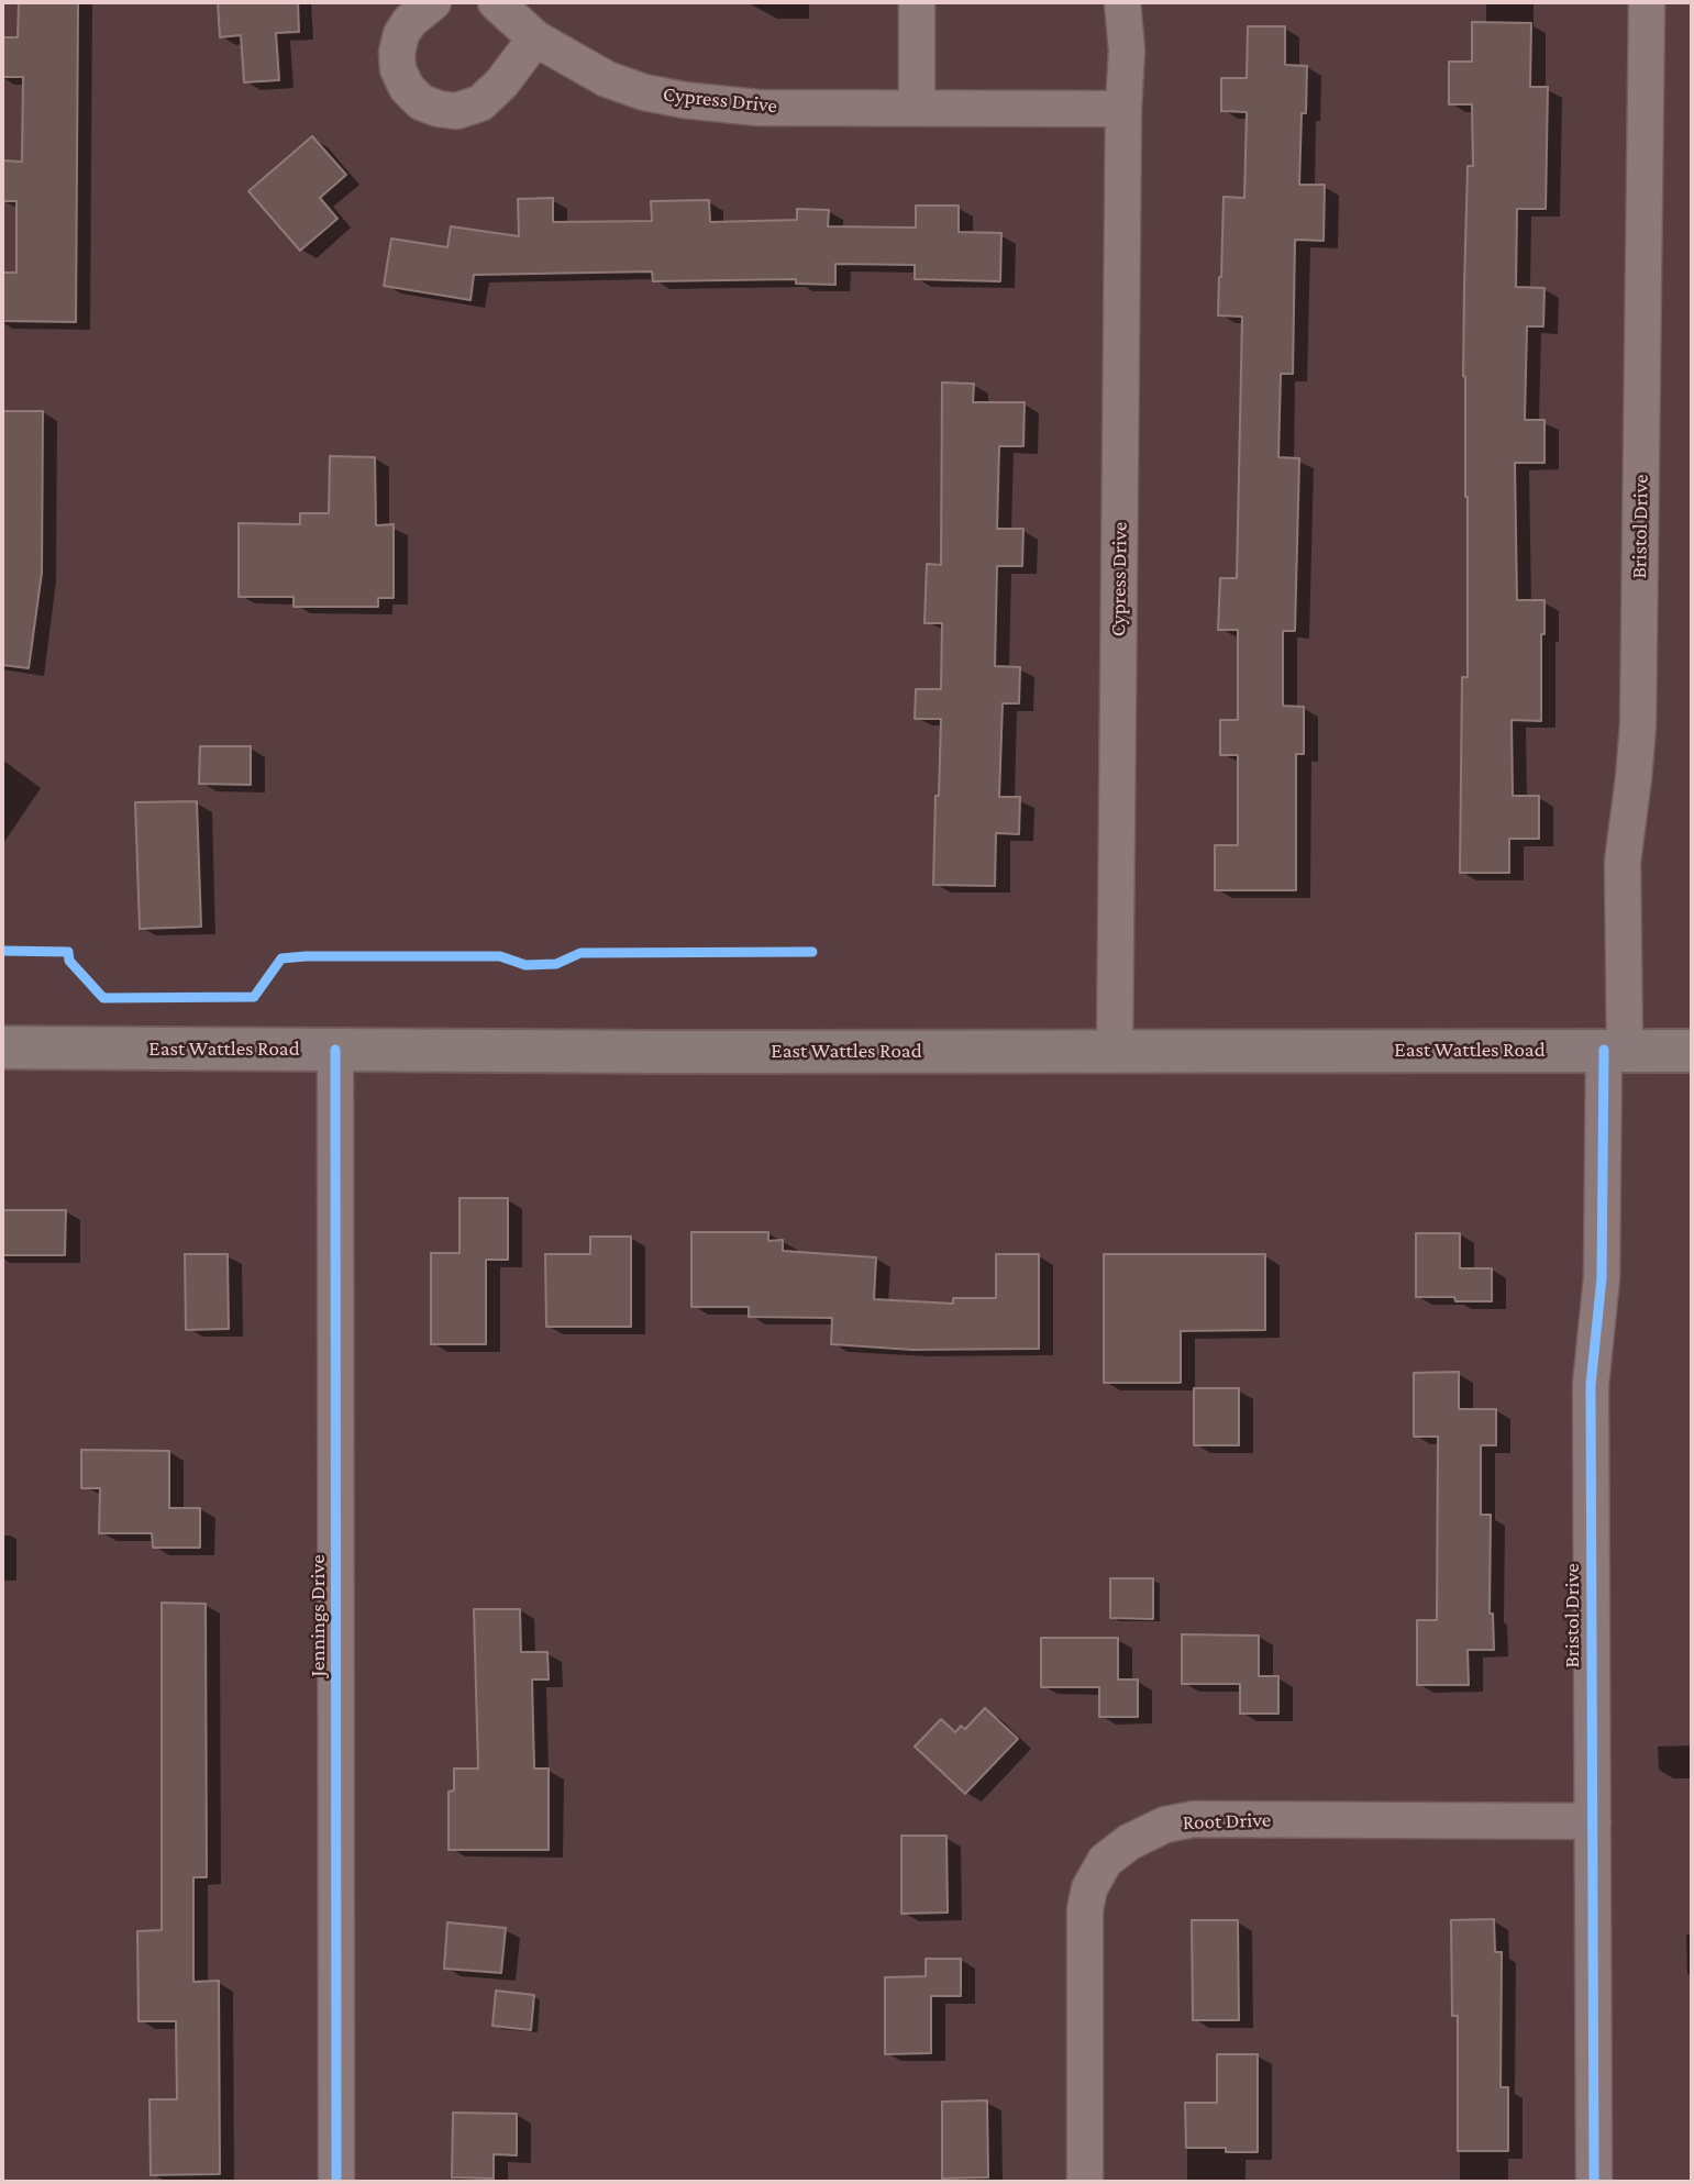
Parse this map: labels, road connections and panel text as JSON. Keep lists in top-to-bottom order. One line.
{"streets":{"main road":["East Wattles Road"],"street":["Cypress Drive","Bristol Drive","Jennings Drive","Root Drive"]},"crossings":[["Cypress Drive","East Wattles Road"],["Bristol Drive","East Wattles Road"],["Bristol Drive","Root Drive"],["East Wattles Road","Jennings Drive"]]}
